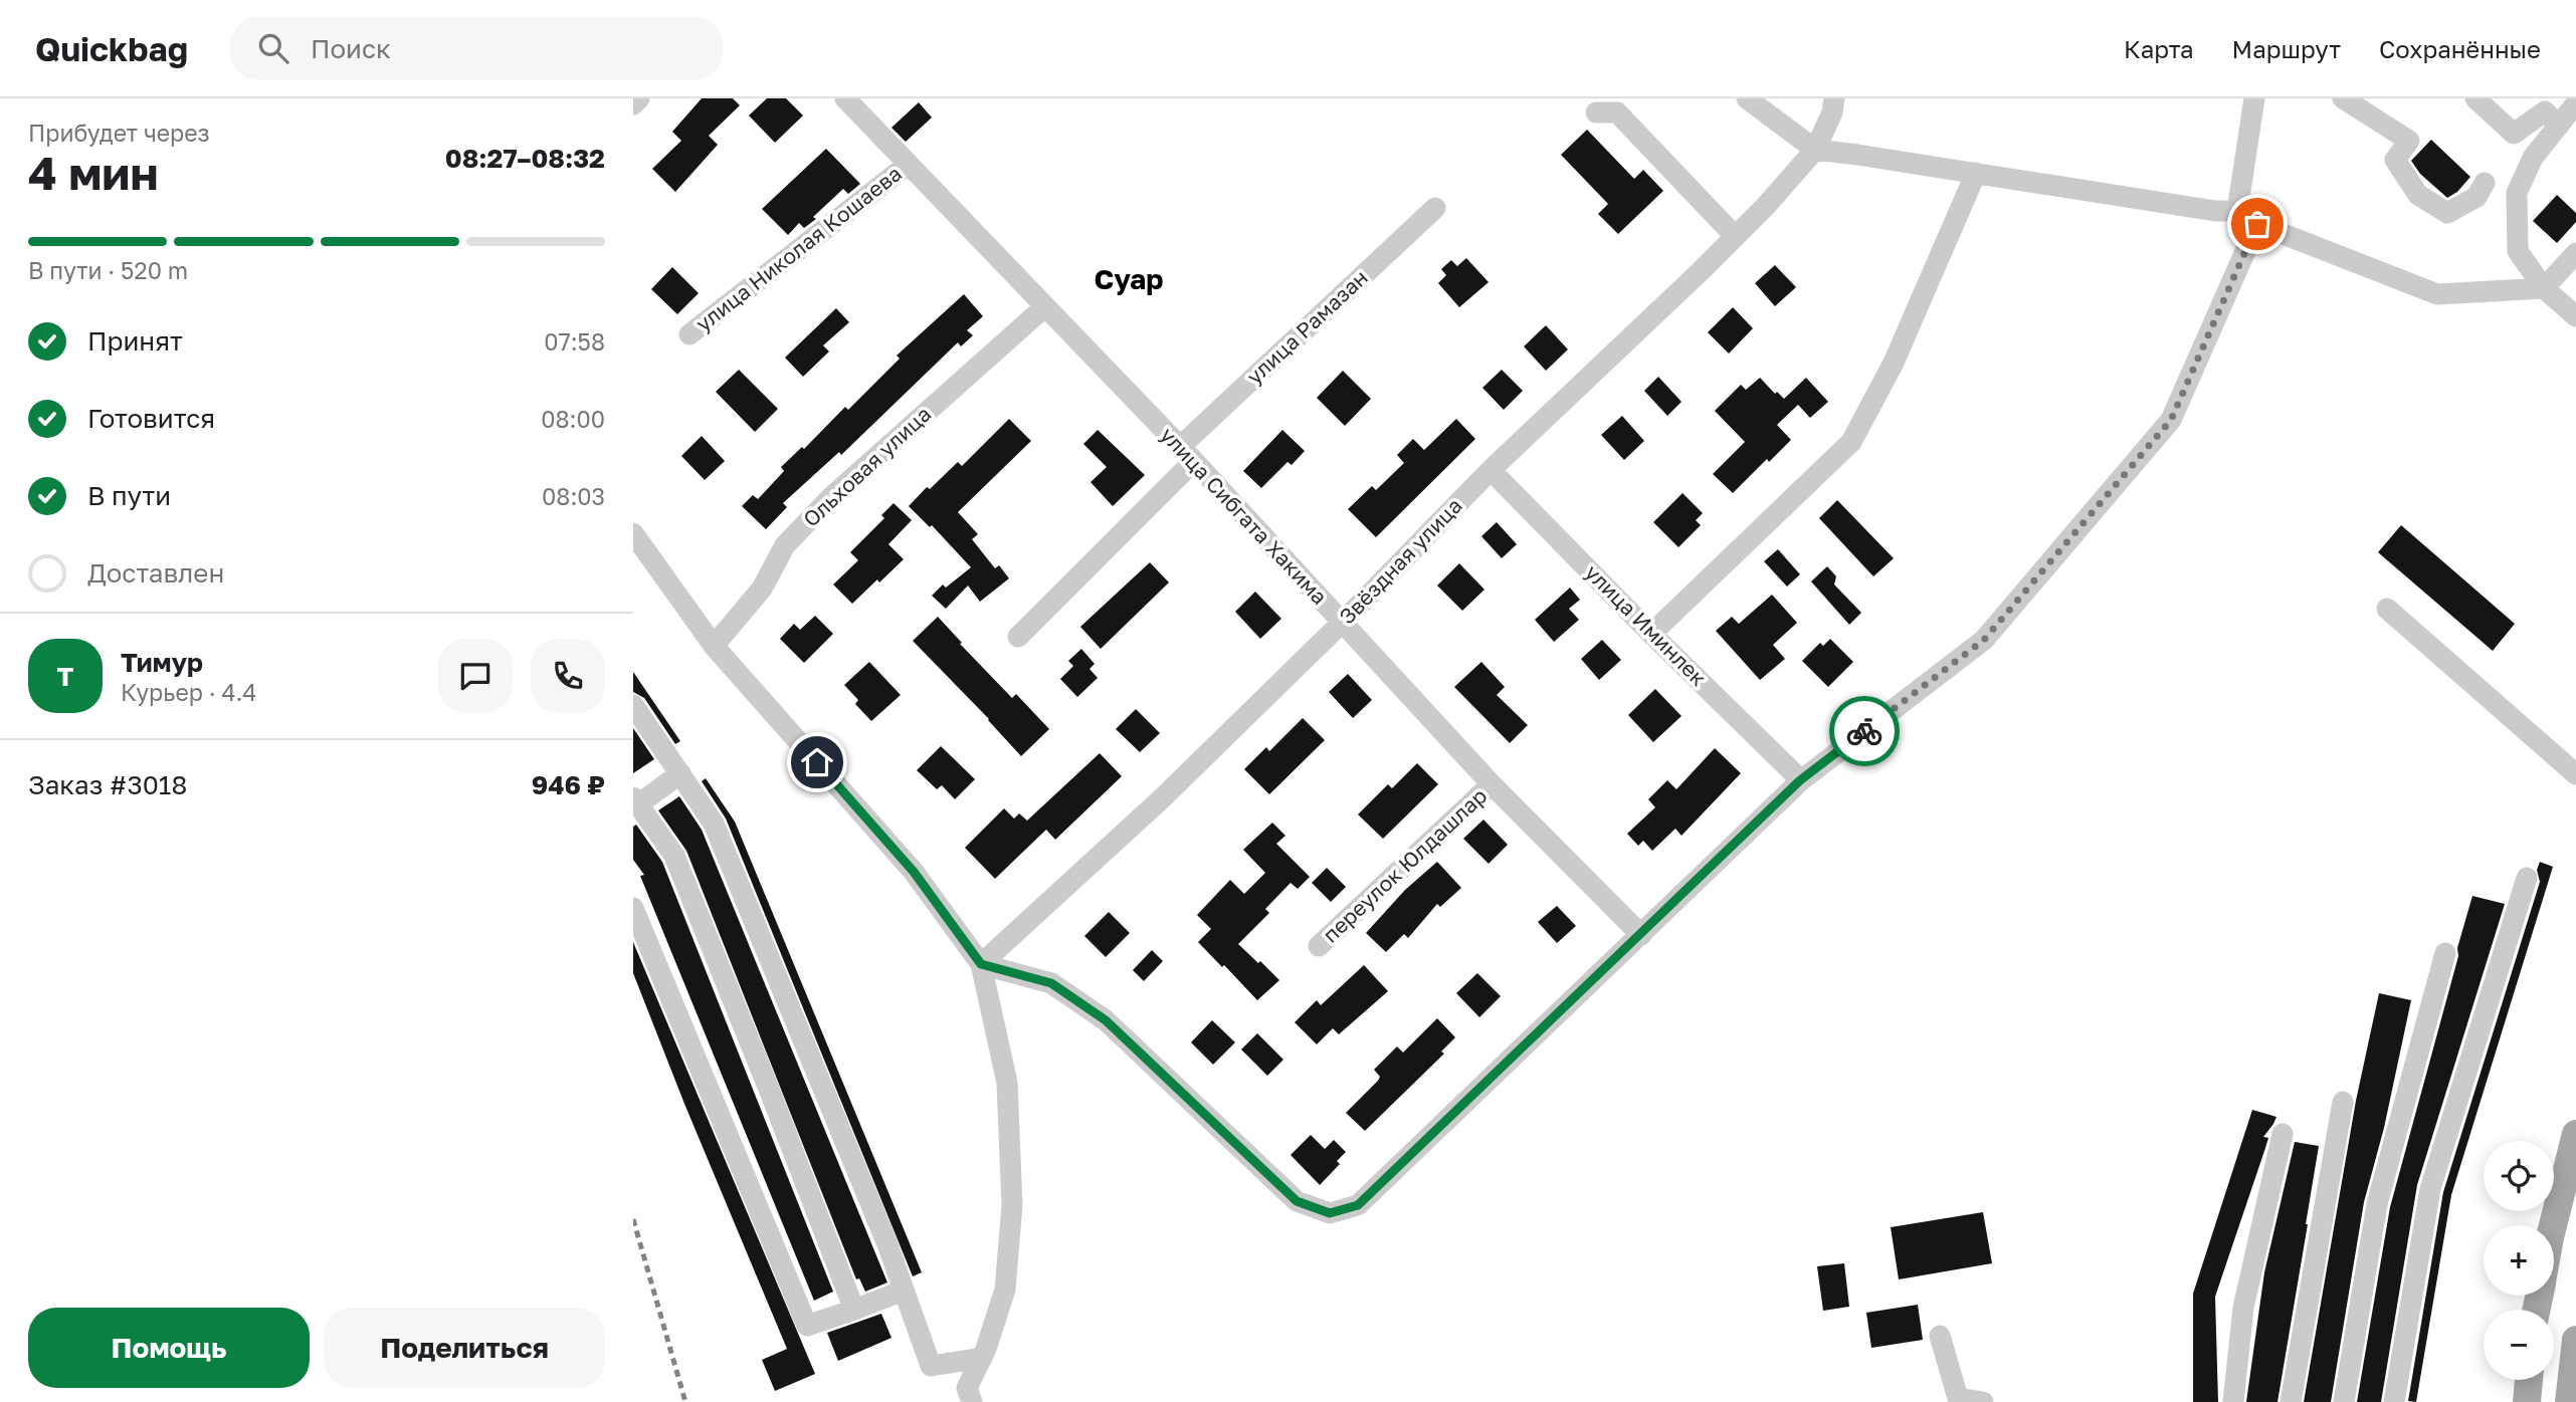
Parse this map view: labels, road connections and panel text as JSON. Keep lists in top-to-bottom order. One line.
{"streets":{"street":["улица Николая Кошаева","улица Рамазан","Ольховая улица","улица Сибгата Хакима","Звёздная улица","улица Иминлек","переулок Юлдашлар"]},"crossings":[["улица Николая Кошаева","улица Сибгата Хакима"],["улица Рамазан","улица Сибгата Хакима"],["Ольховая улица","улица Сибгата Хакима"],["улица Сибгата Хакима","Звёздная улица"],["улица Сибгата Хакима","переулок Юлдашлар"],["Звёздная улица","улица Иминлек"]],"districts":["Суар"],"page":{"header":"Quickbag","search":"Поиск","nav":["Карта","Маршрут","Сохранённые"],"heading":["4 мин","Прибудет через","08:27–08:32"],"panel":["Тимур","Курьер · 4.4","Заказ #3018","946 ₽"],"bar":"В пути · 520 m","list":[["Принят","07:58"],["Готовится","08:00"],["В пути","08:03"],"Доставлен"],"round":"Т","map_buttons":["+","−"],"buttons":["Помощь","Поделиться"]}}
